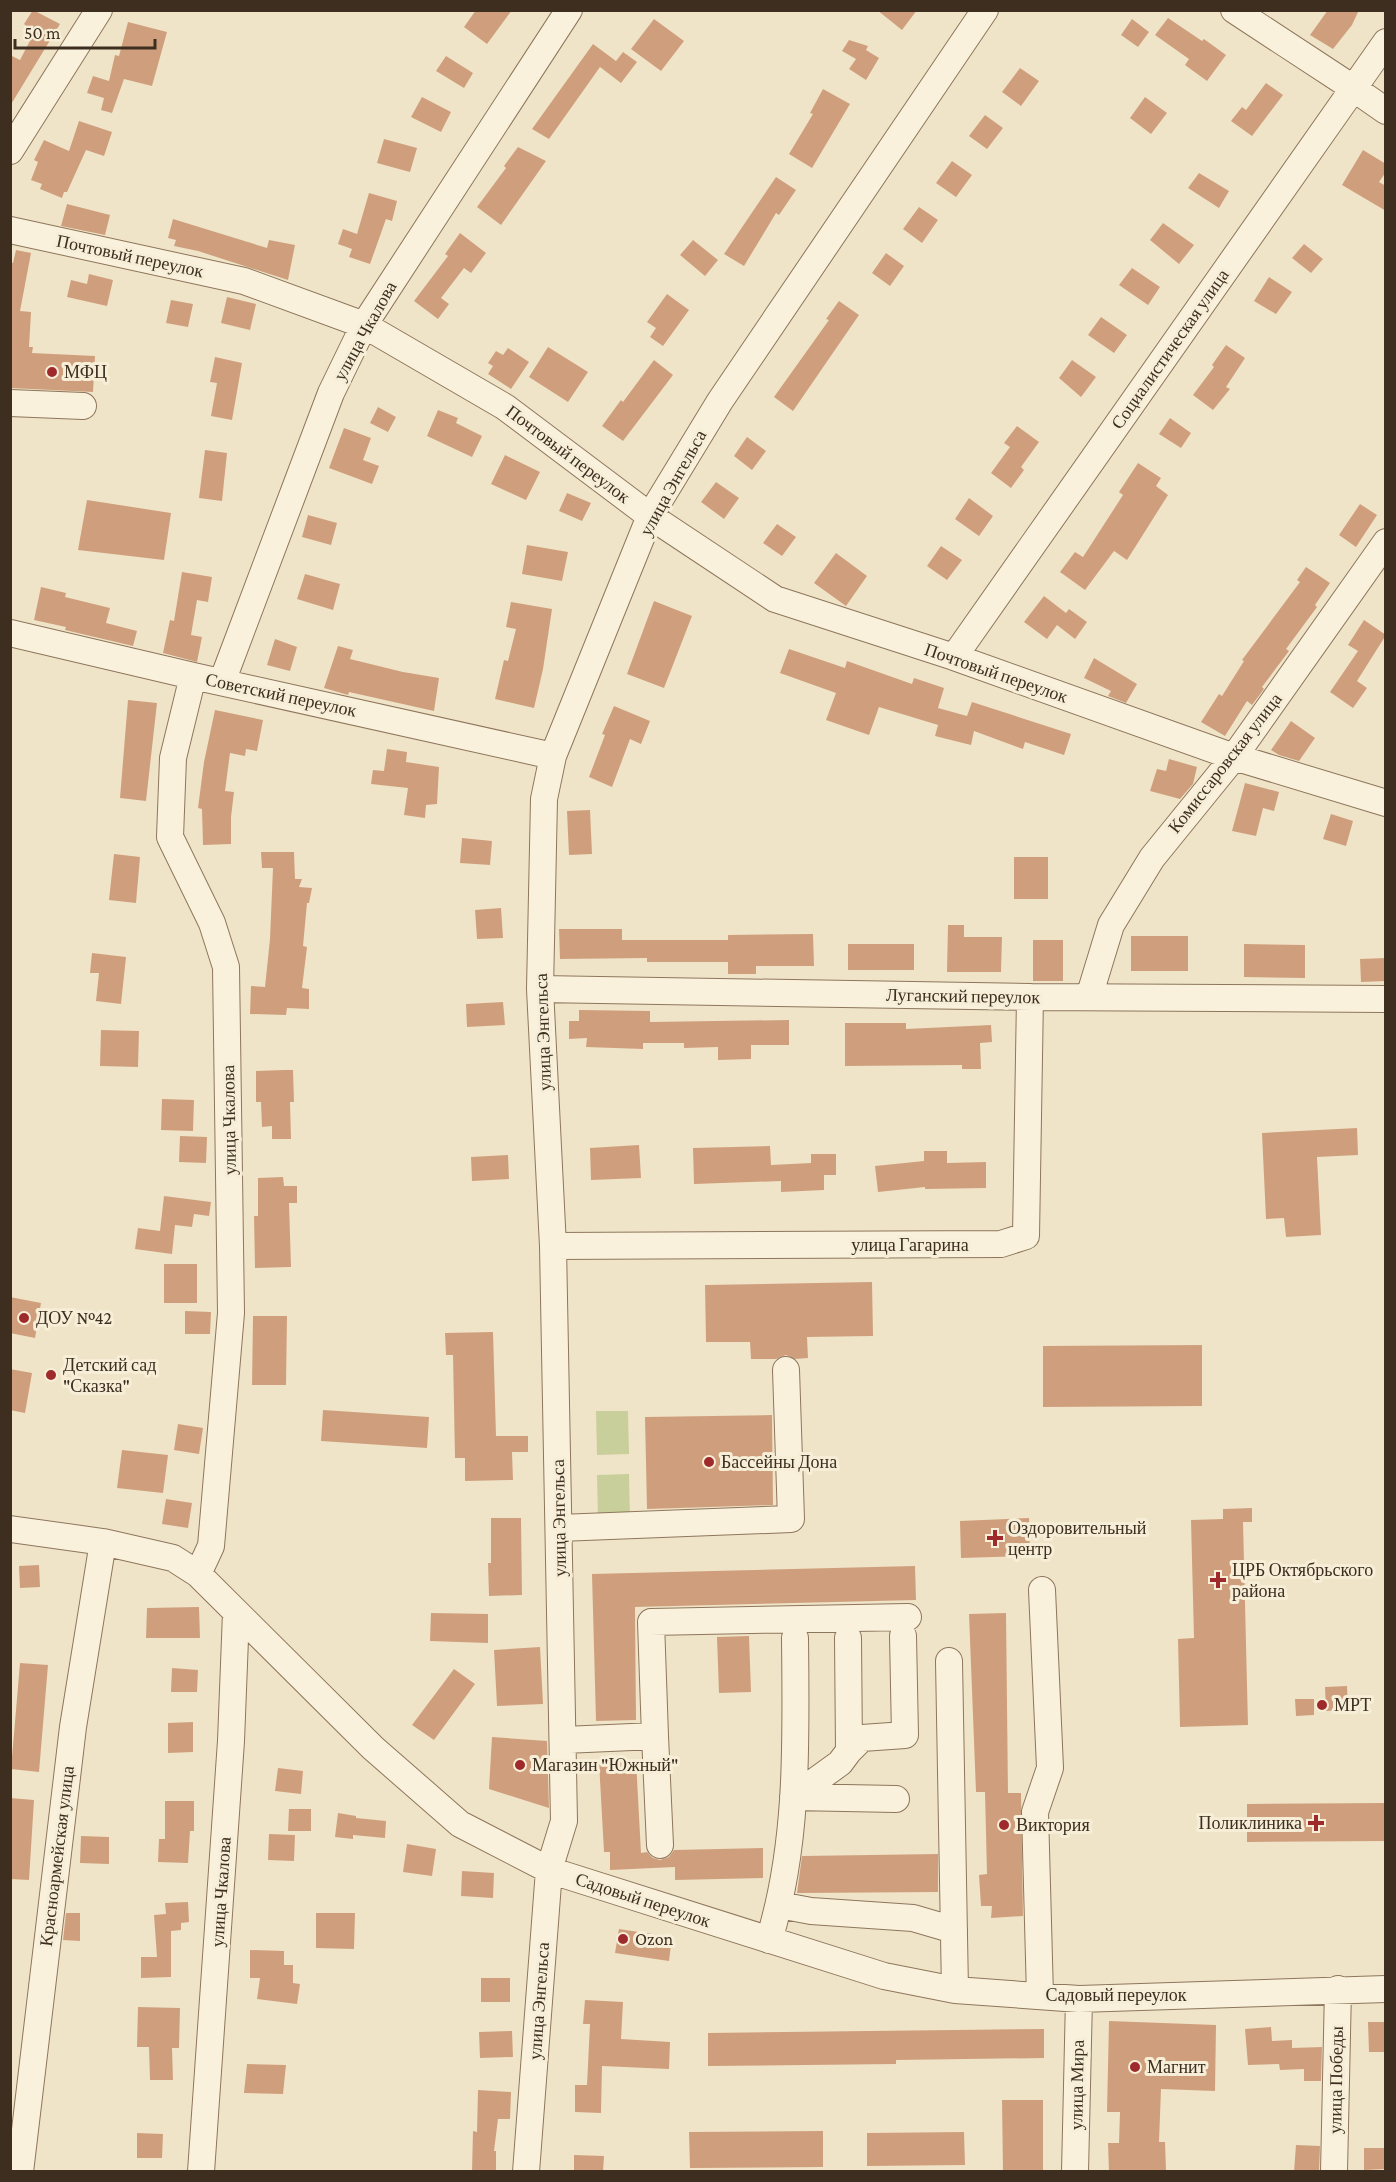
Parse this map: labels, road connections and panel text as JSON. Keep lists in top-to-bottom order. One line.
{"streets":{"street":["Почтовый переулок","улица Чкалова","Социалистическая улица","улица Энгельса","Советский переулок","Комиссаровская улица","Луганский переулок","улица Гагарина","Красноармейская улица","Садовый переулок","улица Победы","улица Мира"]},"crossings":[["Почтовый переулок","улица Чкалова"],["Почтовый переулок","Социалистическая улица"],["Почтовый переулок","улица Энгельса"],["Почтовый переулок","Комиссаровская улица"],["улица Чкалова","Советский переулок"],["улица Чкалова","Садовый переулок"],["улица Энгельса","Советский переулок"],["улица Энгельса","Луганский переулок"],["улица Энгельса","улица Гагарина"],["улица Энгельса","Садовый переулок"],["Комиссаровская улица","Луганский переулок"],["Луганский переулок","улица Гагарина"],["Красноармейская улица","Садовый переулок"],["Садовый переулок","улица Победы"],["Садовый переулок","улица Мира"]],"places":{"other":["МФЦ","ДОУ №42","Детский сад \"Сказка\"","Бассейны Дона","МРТ","Магазин \"Южный\"","Виктория","Ozon","Магнит"],"health":["Оздоровительный центр","ЦРБ Октябрьского района","Поликлиника"]},"scale_bar":"50 m"}
